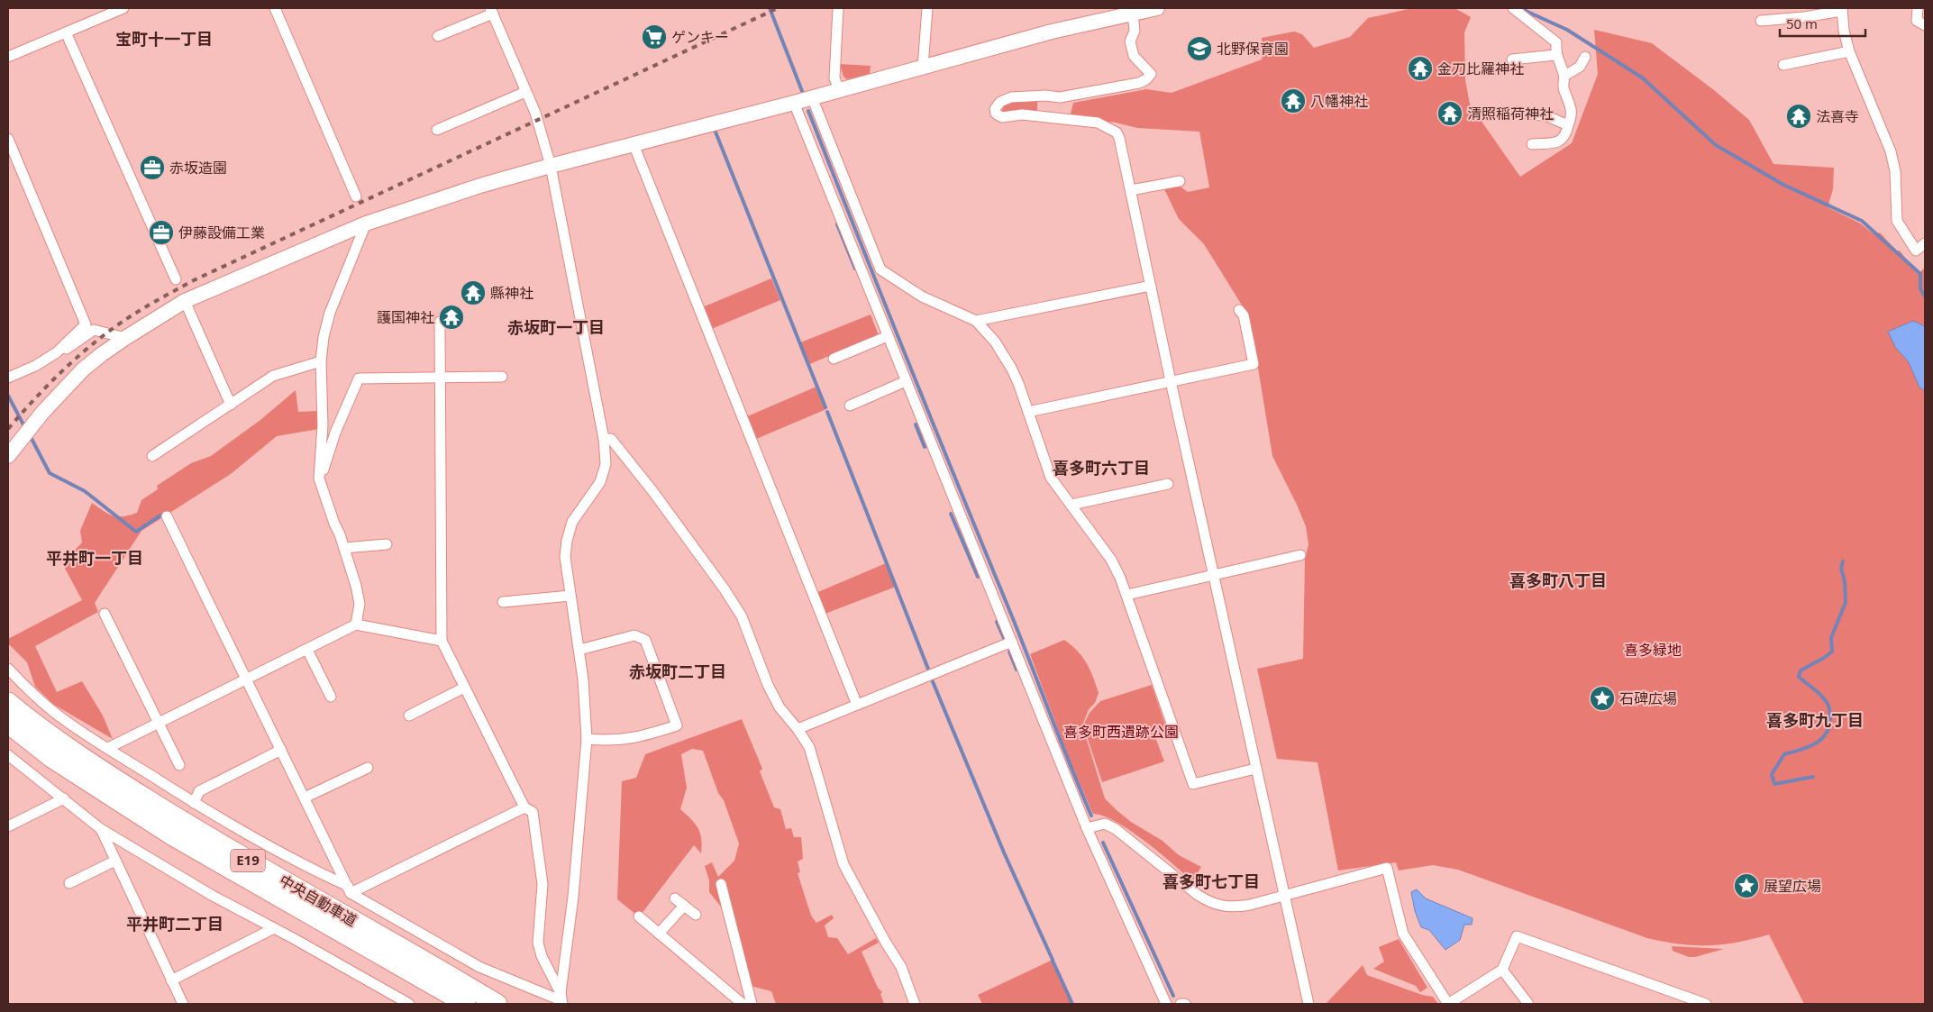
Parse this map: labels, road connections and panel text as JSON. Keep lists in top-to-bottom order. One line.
{"streets":{"highway":["E19","中央自動車道"]},"districts":["宝町十一丁目","赤坂町一丁目","喜多町六丁目","平井町一丁目","喜多町八丁目","赤坂町二丁目","喜多町九丁目","喜多町七丁目","平井町二丁目"],"parks":["喜多緑地","喜多町西遺跡公園"],"places":{"supermarket":["ゲンキー"],"school or university":["北野保育園"],"temple":["金刀比羅神社","八幡神社","清照稲荷神社","法喜寺","縣神社","護国神社"],"office":["赤坂造園","伊藤設備工業"],"place":["石碑広場","展望広場"]},"scale_bar":"50 m"}
